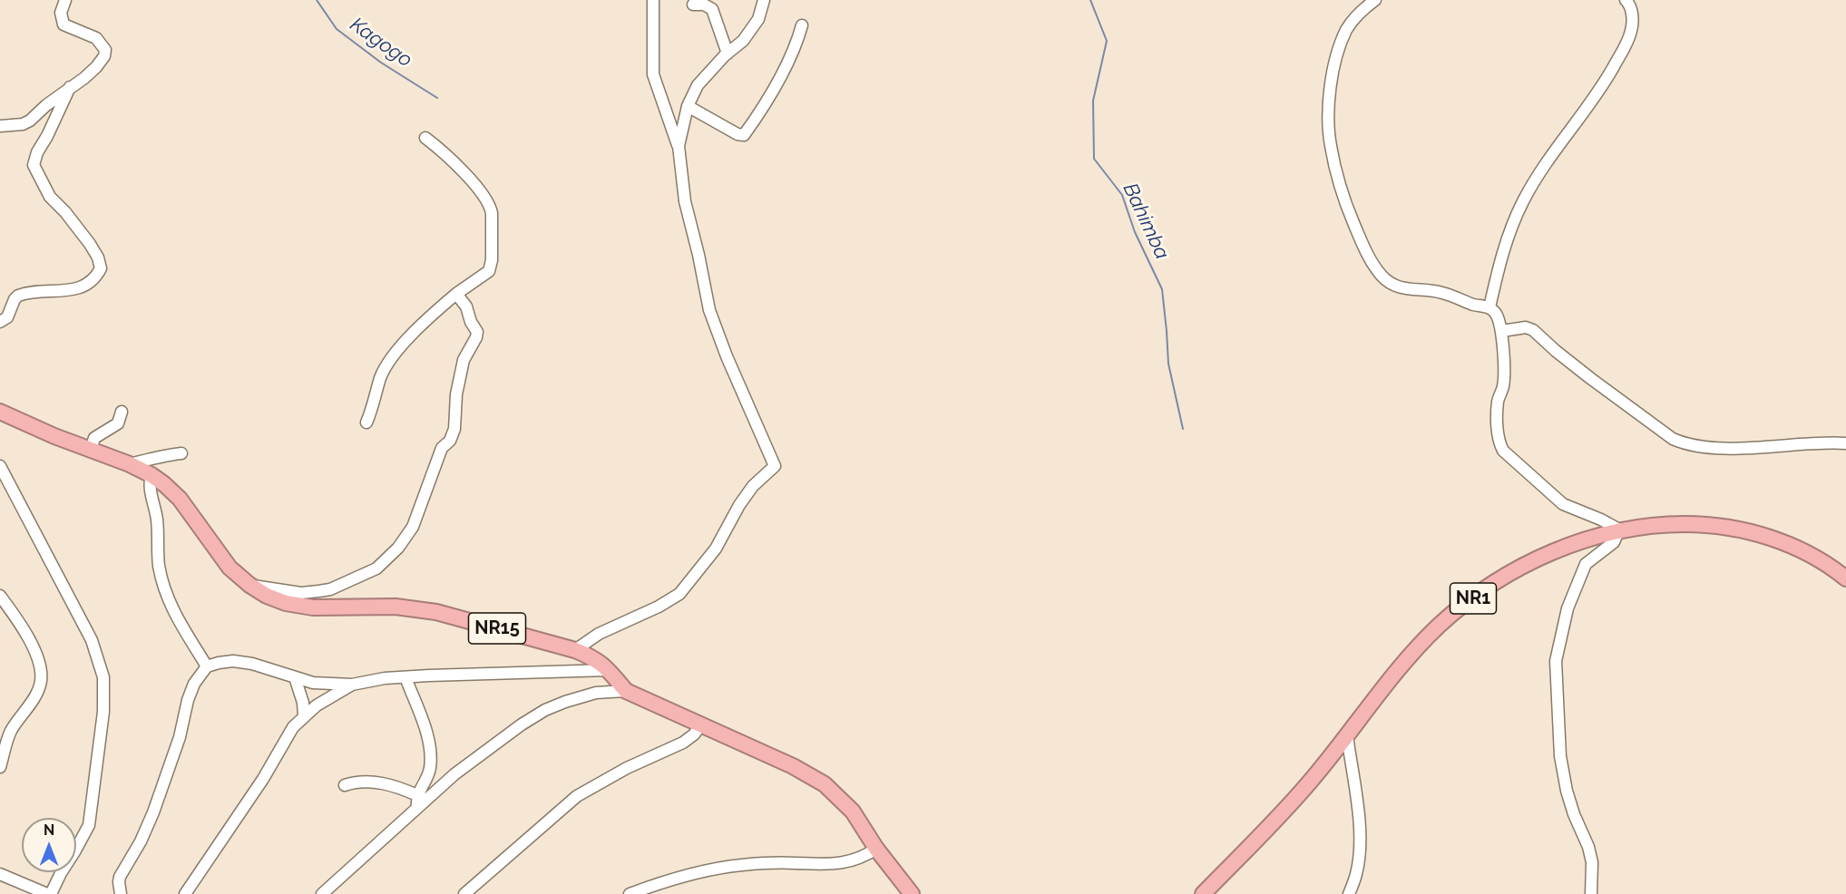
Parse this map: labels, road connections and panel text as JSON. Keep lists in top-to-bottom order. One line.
{"streets":{"highway":["NR1","NR15"]},"water":["Kagogo","Bahimba"],"north":"top"}
